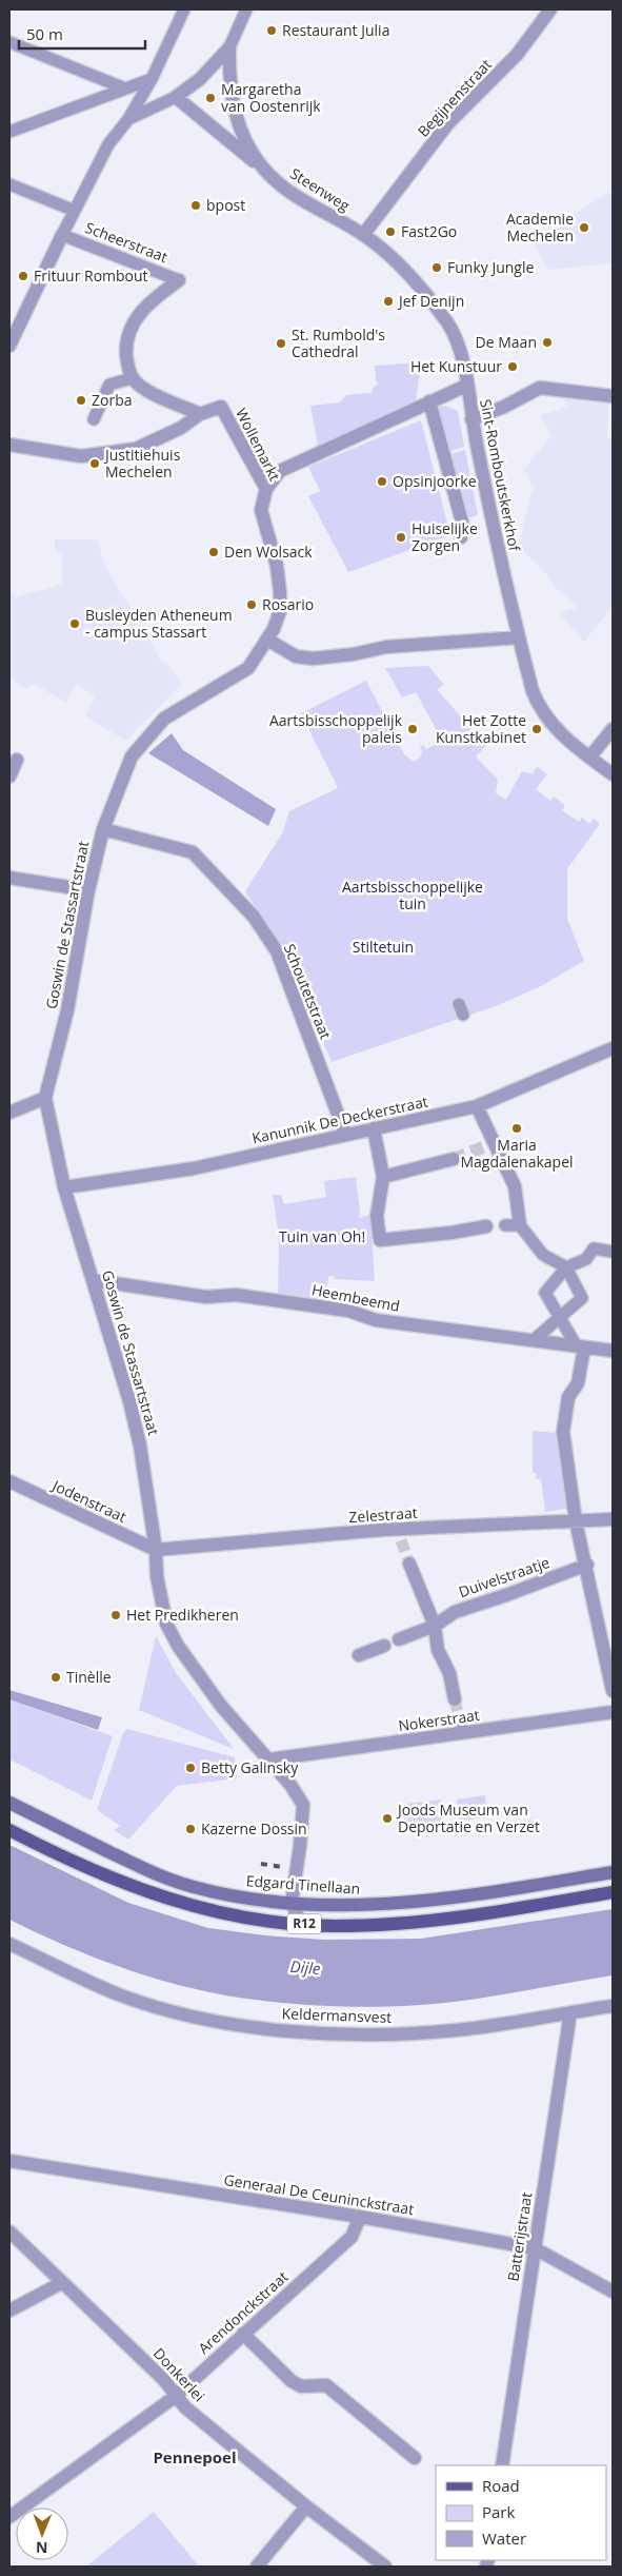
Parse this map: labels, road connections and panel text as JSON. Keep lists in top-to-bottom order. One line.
{"streets":{"main road":["Edgard Tinellaan","R12"],"street":["Begijnenstraat","Steenweg","Scheerstraat","Wollemarkt","Sint-Romboutskerkhof","Goswin de Stassartstraat","Schoutetstraat","Kanunnik De Deckerstraat","Heembeemd","Jodenstraat","Zelestraat","Duivelstraatje","Nokerstraat","Keldermansvest","Generaal De Ceuninckstraat","Batterijstraat","Arendonckstraat","Donkerlei"]},"crossings":[["Begijnenstraat","Steenweg"],["Steenweg","Sint-Romboutskerkhof"],["Wollemarkt","Sint-Romboutskerkhof"],["Wollemarkt","Goswin de Stassartstraat"],["Goswin de Stassartstraat","Schoutetstraat"],["Goswin de Stassartstraat","Kanunnik De Deckerstraat"],["Goswin de Stassartstraat","Heembeemd"],["Goswin de Stassartstraat","Jodenstraat"],["Goswin de Stassartstraat","Zelestraat"],["Goswin de Stassartstraat","Nokerstraat"],["Goswin de Stassartstraat","Edgard Tinellaan"],["Schoutetstraat","Kanunnik De Deckerstraat"],["Jodenstraat","Zelestraat"],["Keldermansvest","Batterijstraat"],["Generaal De Ceuninckstraat","Batterijstraat"],["Generaal De Ceuninckstraat","Arendonckstraat"],["Arendonckstraat","Donkerlei"]],"districts":["Pennepoel"],"water":["Dijle"],"parks":["Aartsbisschoppelijke tuin","Stiltetuin","Tuin van Oh!"],"places":["Restaurant Julia","Margaretha van Oostenrijk","bpost","Academie Mechelen","Fast2Go","Funky Jungle","Frituur Rombout","Jef Denijn","De Maan","St. Rumbold's Cathedral","Het Kunstuur","Zorba","Justitiehuis Mechelen","Opsinjoorke","Huiselijke Zorgen","Den Wolsack","Rosario","Busleyden Atheneum - campus Stassart","Aartsbisschoppelijk paleis","Het Zotte Kunstkabinet","Maria Magdalenakapel","Het Predikheren","Tinèlle","Betty Galinsky","Joods Museum van Deportatie en Verzet","Kazerne Dossin"],"legend":["Road","Park","Water"],"scale_bar":"50 m","north":"bottom"}
